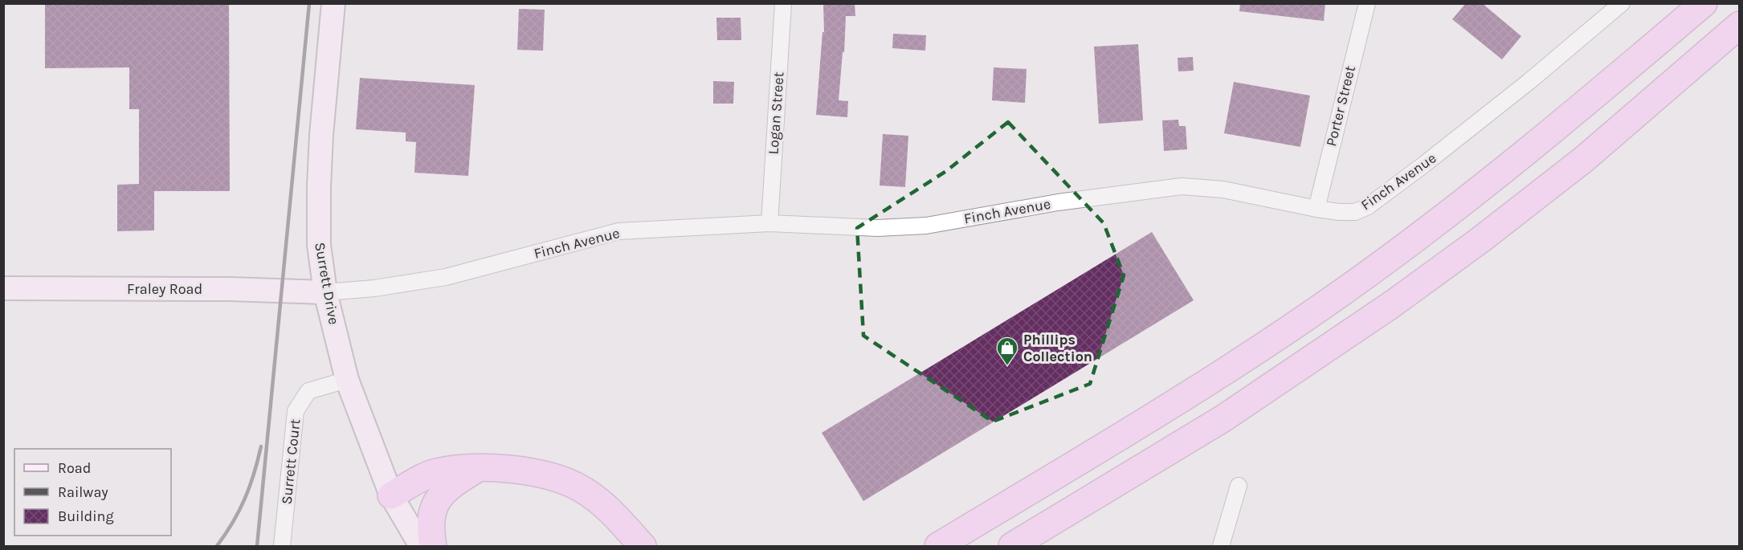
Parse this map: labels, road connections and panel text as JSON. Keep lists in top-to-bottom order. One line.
{"streets":{"street":["Porter Street","Logan Street","Finch Avenue","Surrett Drive","Fraley Road","Surrett Court"]},"crossings":[["Porter Street","Finch Avenue"],["Logan Street","Finch Avenue"],["Finch Avenue","Surrett Drive"],["Finch Avenue","Fraley Road"],["Surrett Drive","Fraley Road"],["Surrett Drive","Surrett Court"]],"places":{"shop":["Phillips Collection"]},"legend":["Road","Railway","Building"]}
